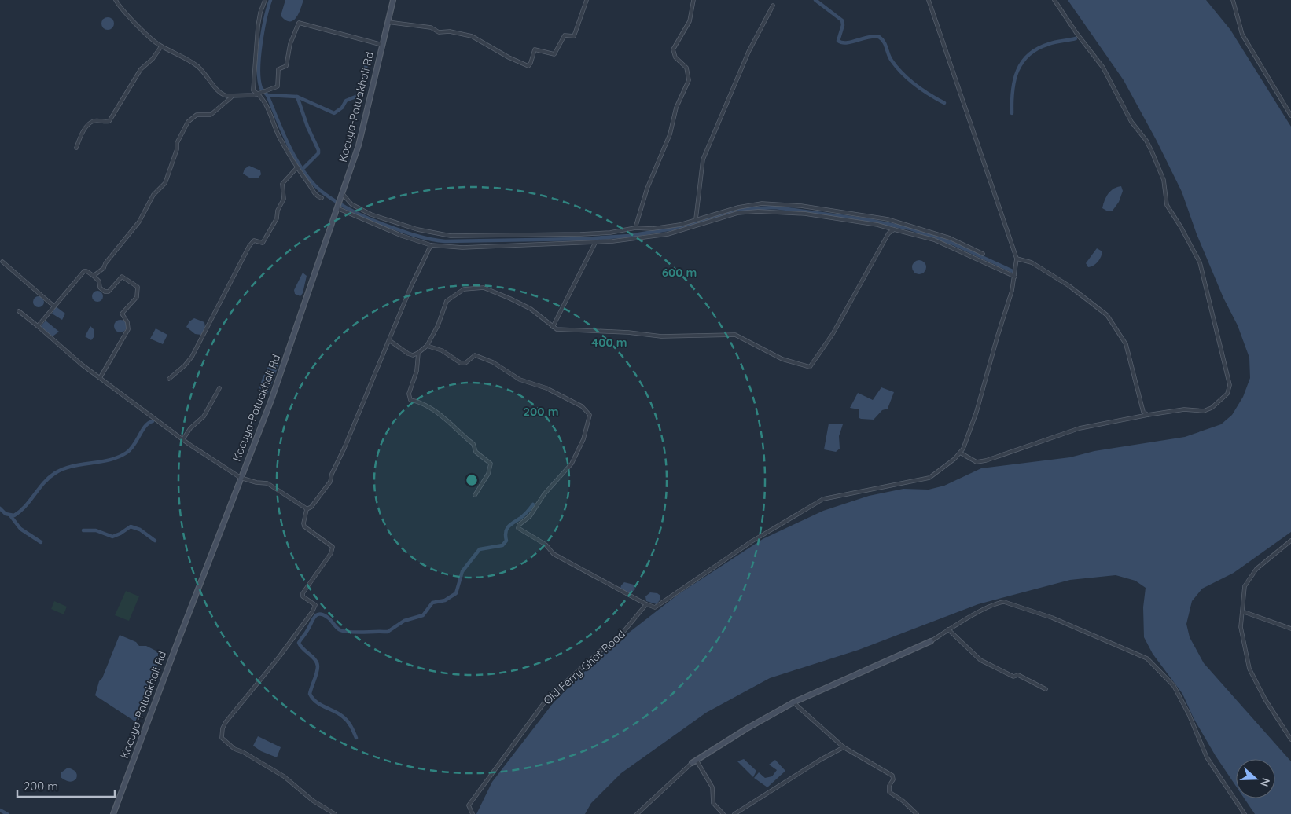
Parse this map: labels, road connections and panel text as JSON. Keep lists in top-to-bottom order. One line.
{"streets":{"main road":["Kocuya-Patuakhali Rd"],"street":["Old Ferry Ghat Road"]},"scale_bar":"200 m","north":"right","rings":["600 m","400 m","200 m"]}
